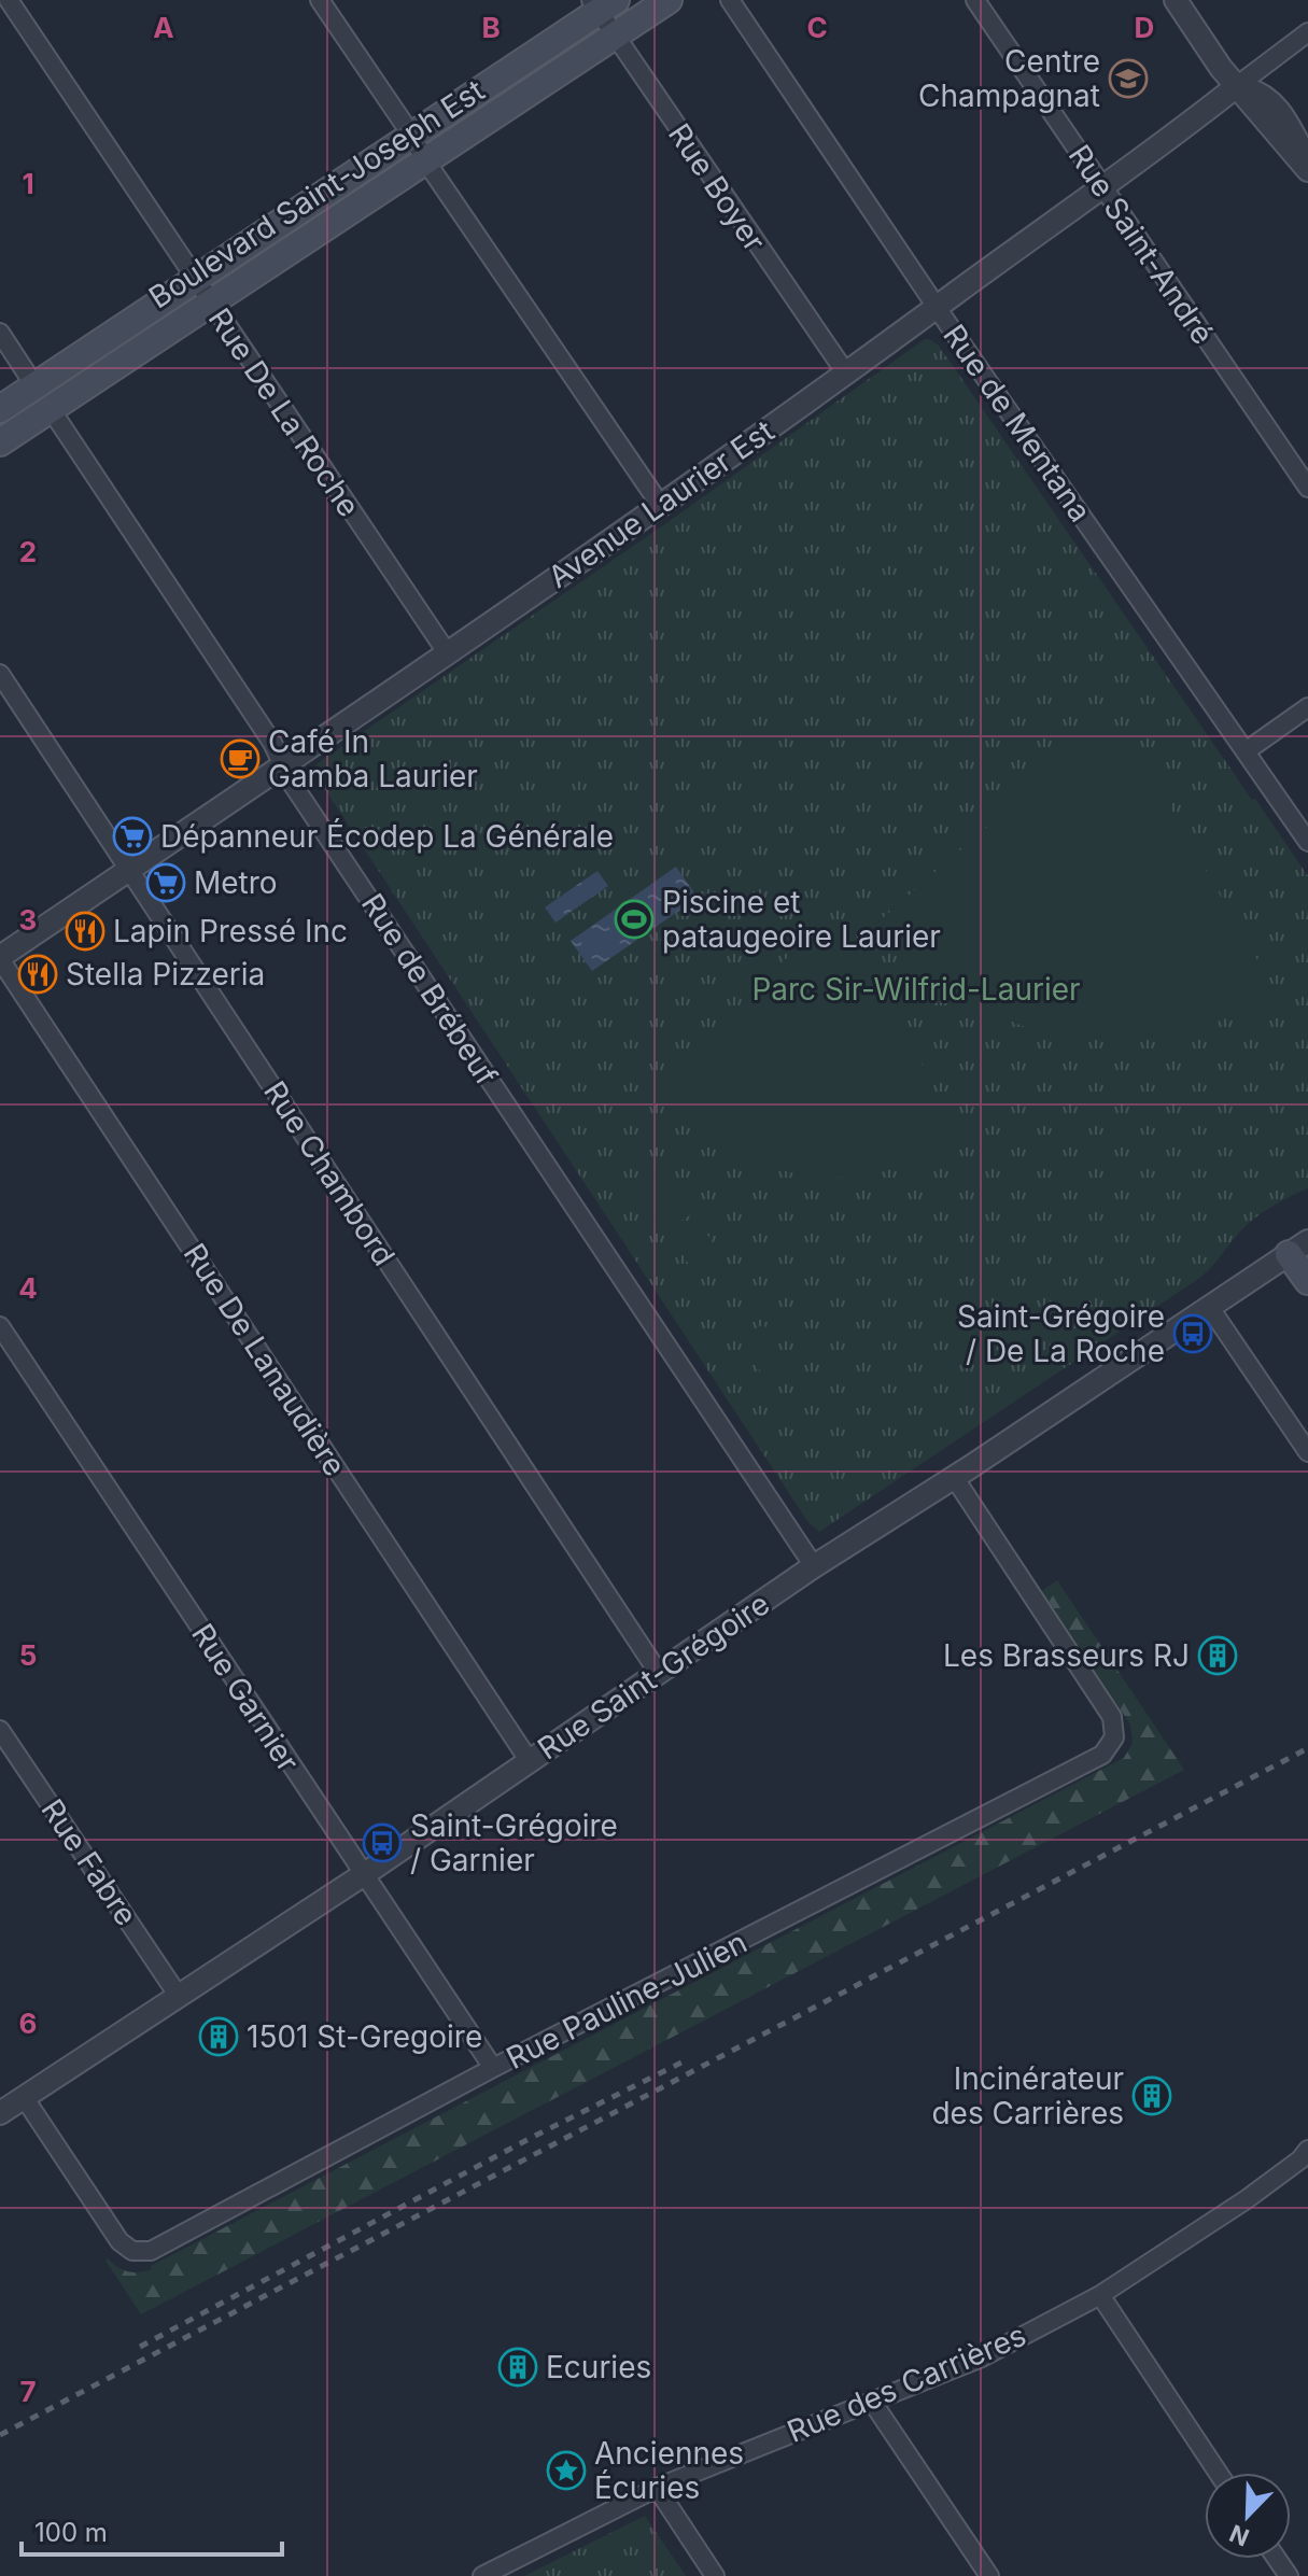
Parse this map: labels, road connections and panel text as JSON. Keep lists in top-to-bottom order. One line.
{"streets":{"main road":["Boulevard Saint-Joseph Est"],"street":["Rue Boyer","Rue Saint-André","Rue De La Roche","Rue de Mentana","Avenue Laurier Est","Rue de Brébeuf","Rue Chambord","Rue De Lanaudière","Rue Saint-Grégoire","Rue Garnier","Rue Fabre","Rue Pauline-Julien","Rue des Carrières"]},"crossings":[["Rue Boyer","Boulevard Saint-Joseph Est"],["Rue Boyer","Avenue Laurier Est"],["Boulevard Saint-Joseph Est","Rue De La Roche"],["Boulevard Saint-Joseph Est","Rue de Brébeuf"],["Rue Saint-André","Avenue Laurier Est"],["Rue De La Roche","Avenue Laurier Est"],["Rue de Mentana","Avenue Laurier Est"],["Avenue Laurier Est","Rue de Brébeuf"],["Avenue Laurier Est","Rue Chambord"],["Avenue Laurier Est","Rue De Lanaudière"],["Rue de Brébeuf","Rue Saint-Grégoire"],["Rue Chambord","Rue Saint-Grégoire"],["Rue De Lanaudière","Rue Saint-Grégoire"],["Rue Saint-Grégoire","Rue Garnier"],["Rue Saint-Grégoire","Rue Fabre"],["Rue Saint-Grégoire","Rue Pauline-Julien"],["Rue Garnier","Rue Pauline-Julien"]],"parks":["Parc Sir-Wilfrid-Laurier"],"places":{"school or university":["Centre Champagnat"],"cafe":["Café In Gamba Laurier"],"supermarket":["Dépanneur Écodep La Générale","Metro"],"sports":["Piscine et pataugeoire Laurier"],"restaurant":["Lapin Pressé Inc","Stella Pizzeria"],"bus stop":["Saint-Grégoire / De La Roche","Saint-Grégoire / Garnier"],"building":["Les Brasseurs RJ","1501 St-Gregoire","Incinérateur des Carrières","Ecuries"],"place":["Anciennes Écuries"]},"scale_bar":"100 m","north":"bottom left","grid":{"columns":["A","B","C","D"],"rows":["1","2","3","4","5","6","7"]}}
